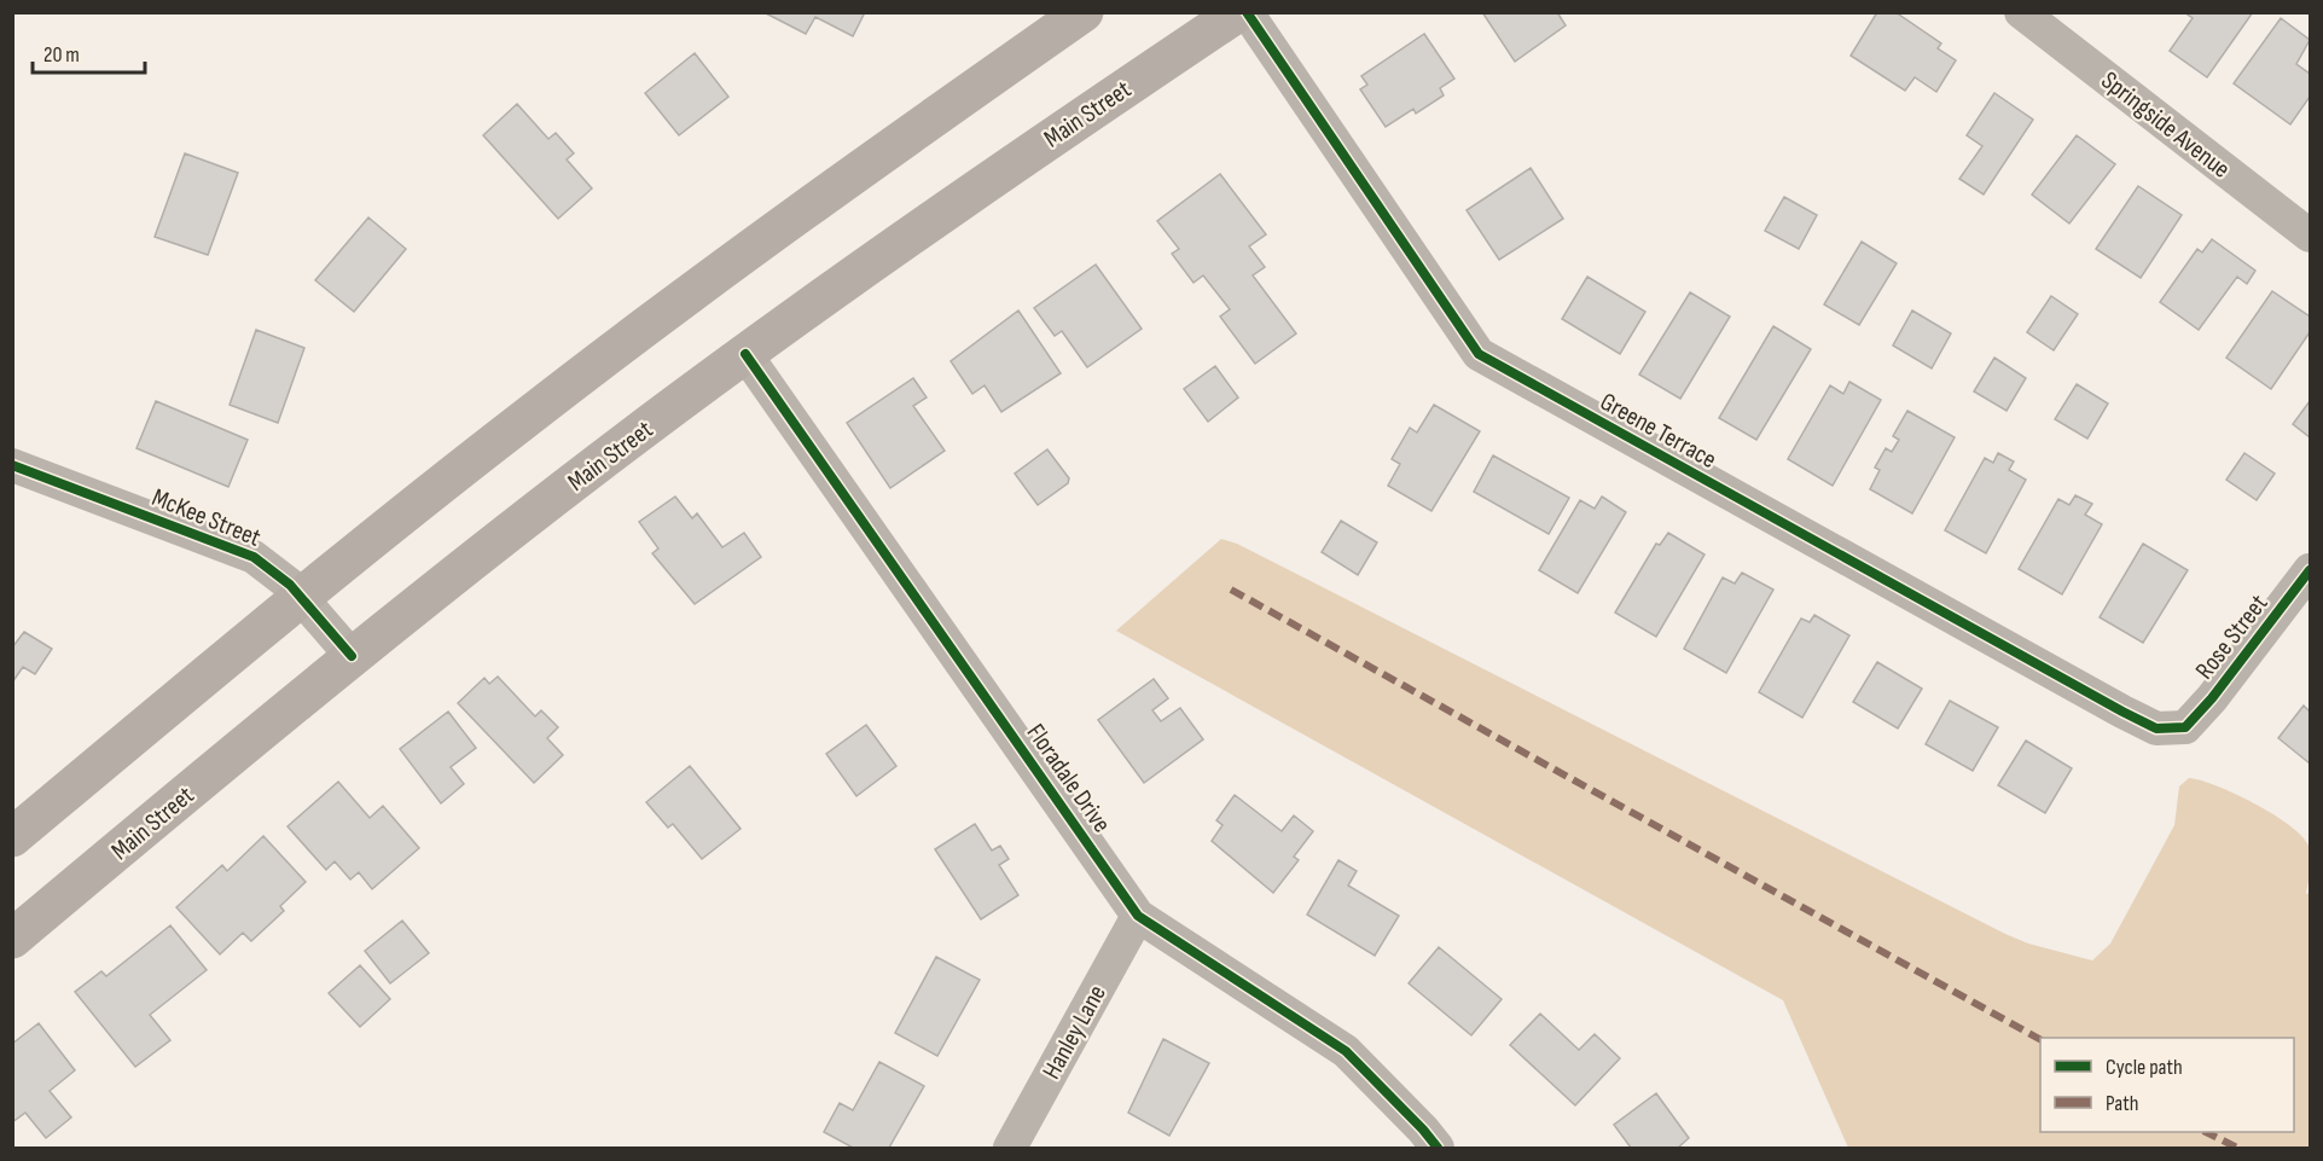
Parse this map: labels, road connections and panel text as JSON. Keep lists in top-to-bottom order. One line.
{"streets":{"highway":["Main Street"],"street":["Springside Avenue","Greene Terrace","McKee Street","Rose Street","Floradale Drive","Hanley Lane"]},"crossings":[["Main Street","McKee Street"],["Main Street","Floradale Drive"],["Greene Terrace","Rose Street"],["Floradale Drive","Hanley Lane"]],"legend":["Cycle path","Path"],"scale_bar":"20 m"}
